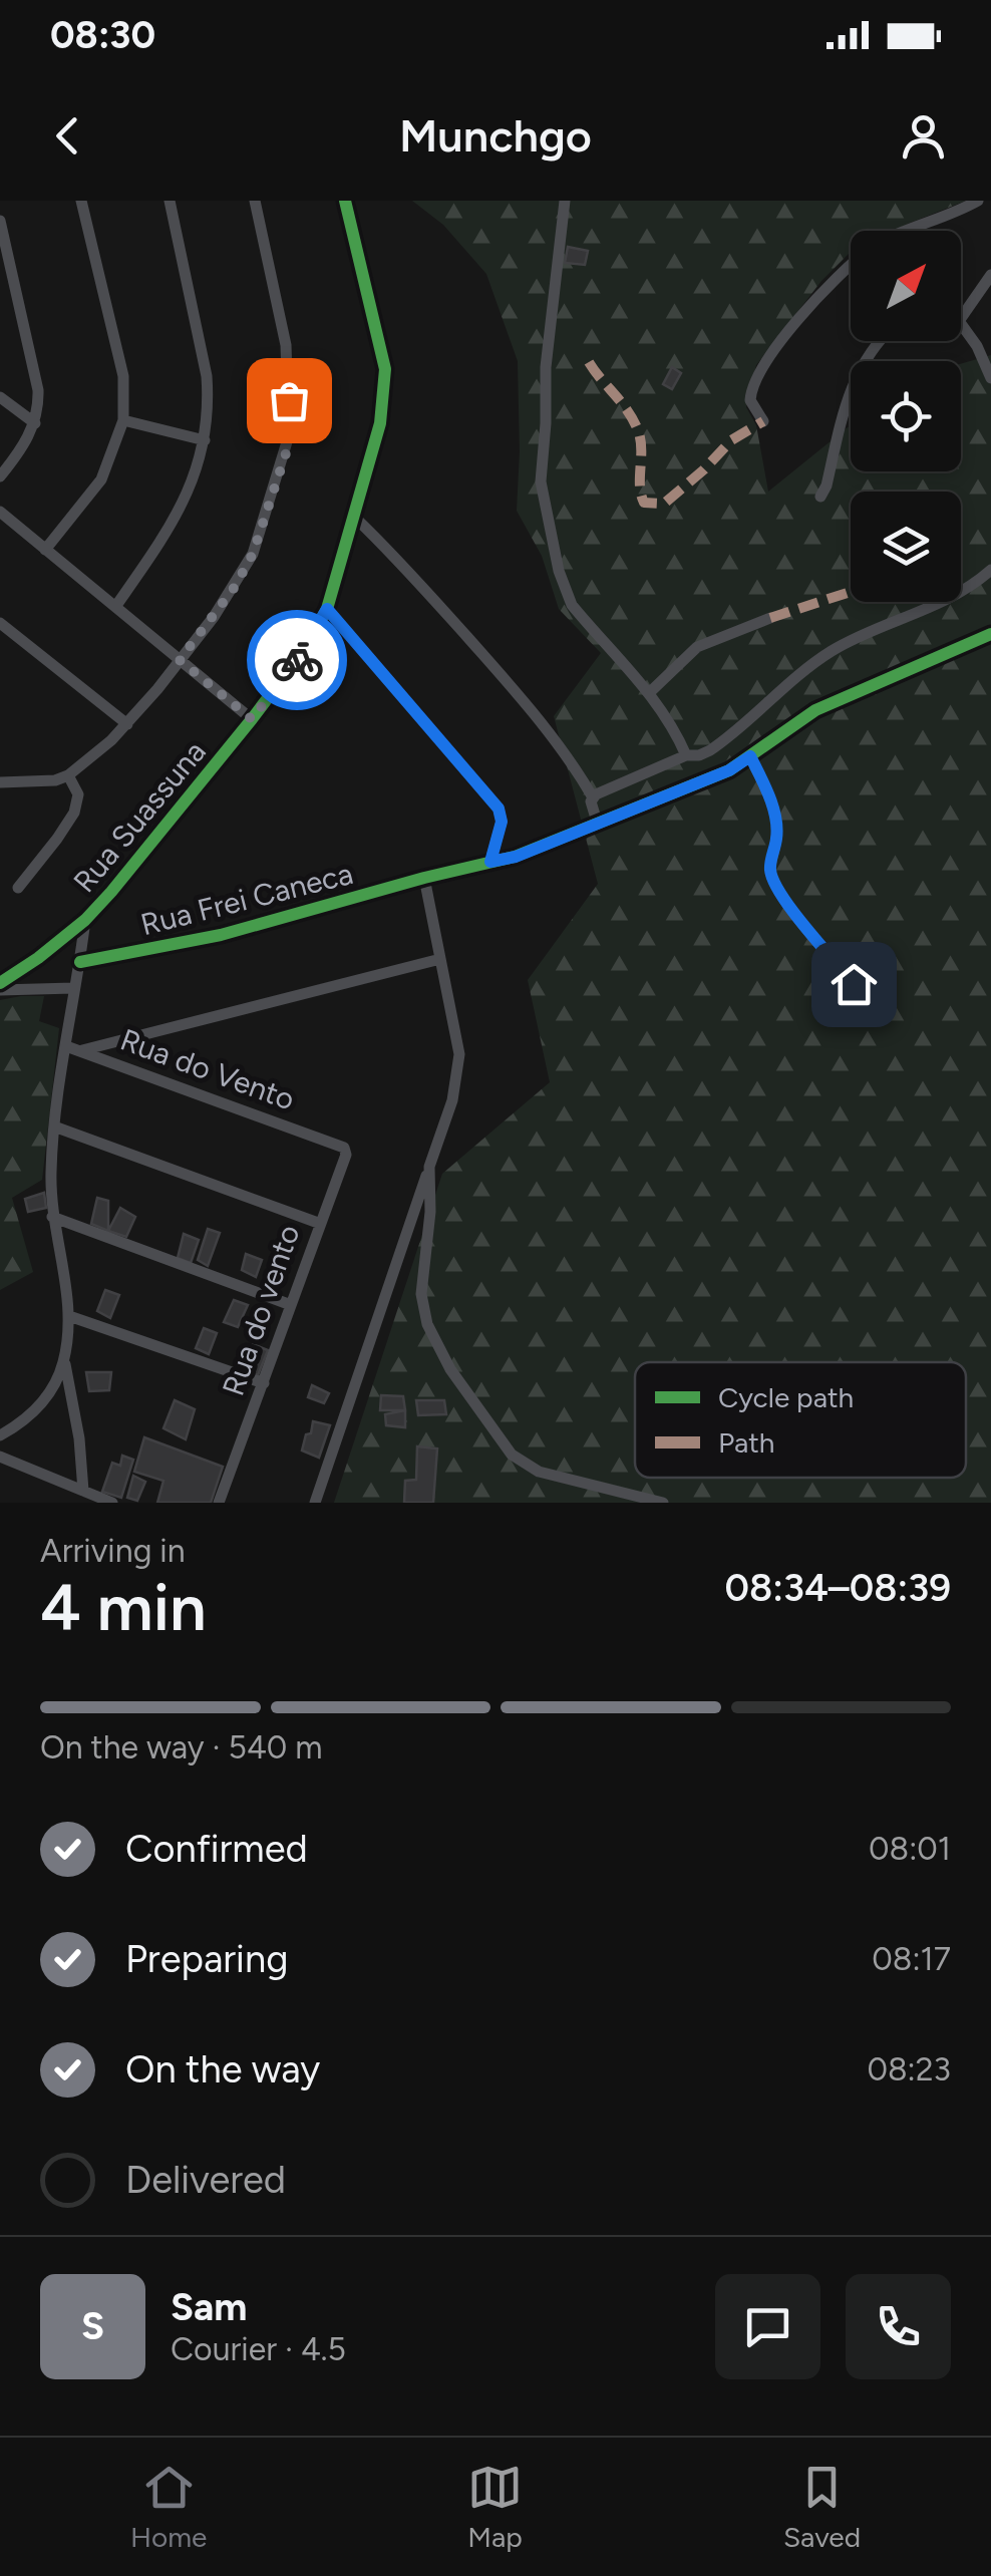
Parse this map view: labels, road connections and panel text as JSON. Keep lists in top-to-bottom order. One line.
{"streets":{"street":["Rua Suassuna","Rua Frei Caneca","Rua do Vento","Rua do vento"]},"crossings":[["Rua do Vento","Rua do vento"]],"legend":["Cycle path","Path"],"north":"top right","page":{"status":"08:30","header":"Munchgo","heading":["4 min","Arriving in","08:34–08:39"],"panel":["Sam","Courier · 4.5"],"bar":"On the way · 540 m","list":[["Confirmed","08:01"],["Preparing","08:17"],["On the way","08:23"],"Delivered"],"round":"S","tabs":["Home","Map","Saved"]}}
